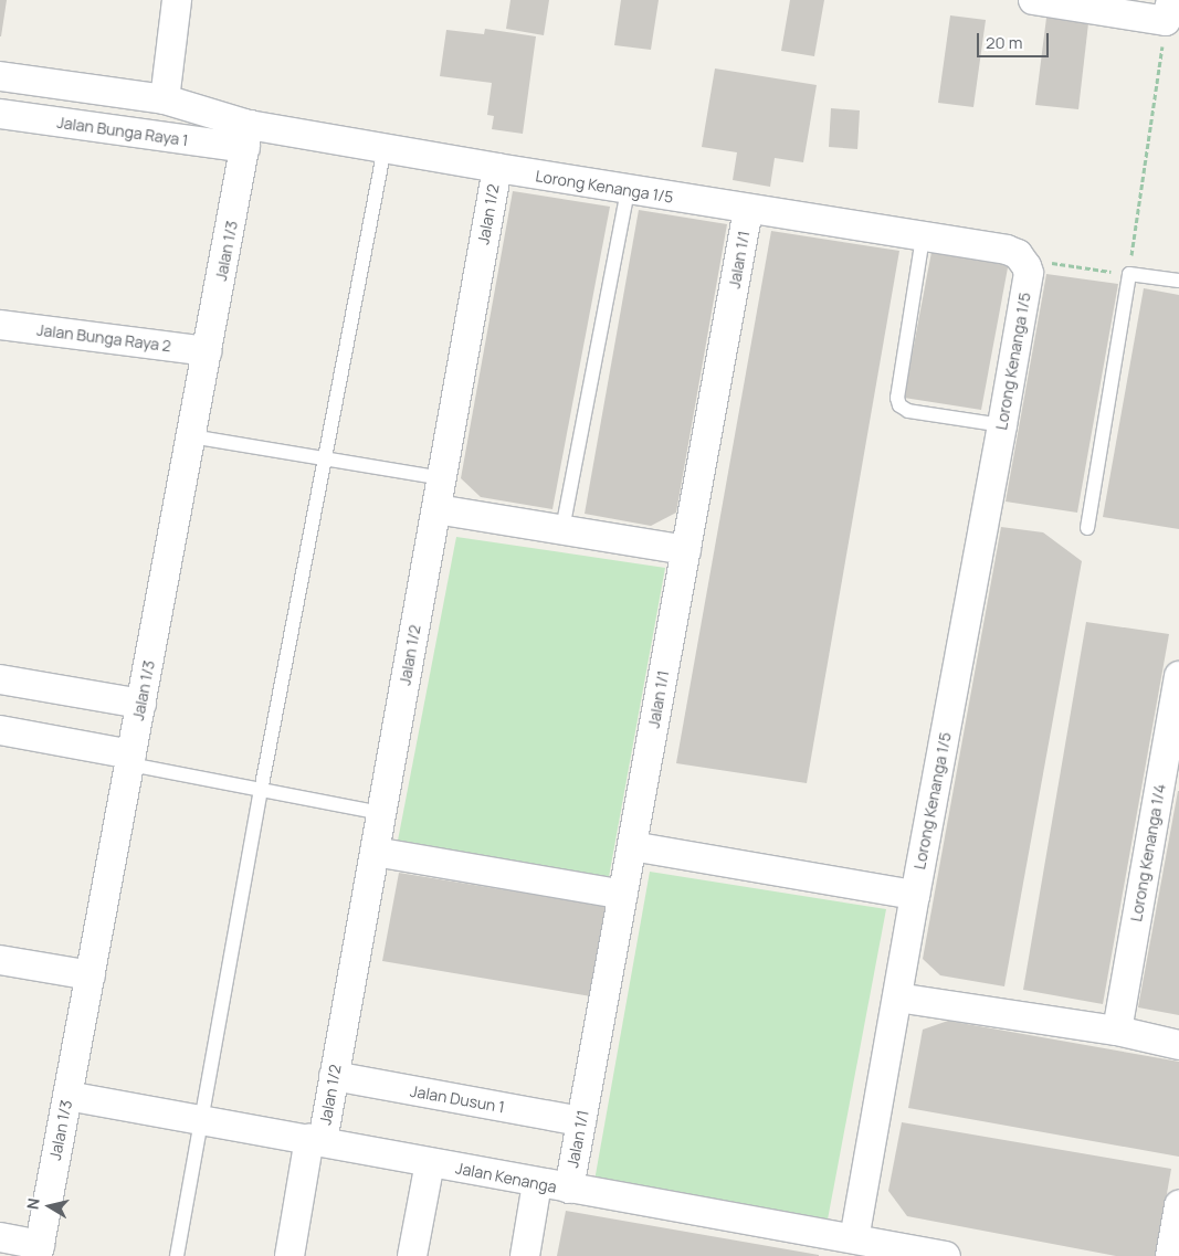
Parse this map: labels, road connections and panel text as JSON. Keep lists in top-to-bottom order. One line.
{"streets":{"street":["Jalan Bunga Raya 1","Lorong Kenanga 1/5","Jalan 1/2","Jalan 1/3","Jalan 1/1","Jalan Bunga Raya 2","Lorong Kenanga 1/4","Jalan Dusun 1","Jalan Kenanga"]},"crossings":[["Jalan Bunga Raya 1","Lorong Kenanga 1/5"],["Jalan Bunga Raya 1","Jalan 1/3"],["Lorong Kenanga 1/5","Jalan 1/2"],["Lorong Kenanga 1/5","Jalan 1/3"],["Lorong Kenanga 1/5","Jalan 1/1"],["Lorong Kenanga 1/5","Jalan Kenanga"],["Jalan 1/2","Jalan Dusun 1"],["Jalan 1/2","Jalan Kenanga"],["Jalan 1/3","Jalan Bunga Raya 2"],["Jalan 1/3","Jalan Kenanga"],["Jalan 1/1","Jalan Dusun 1"],["Jalan 1/1","Jalan Kenanga"]],"scale_bar":"20 m","north":"left"}
